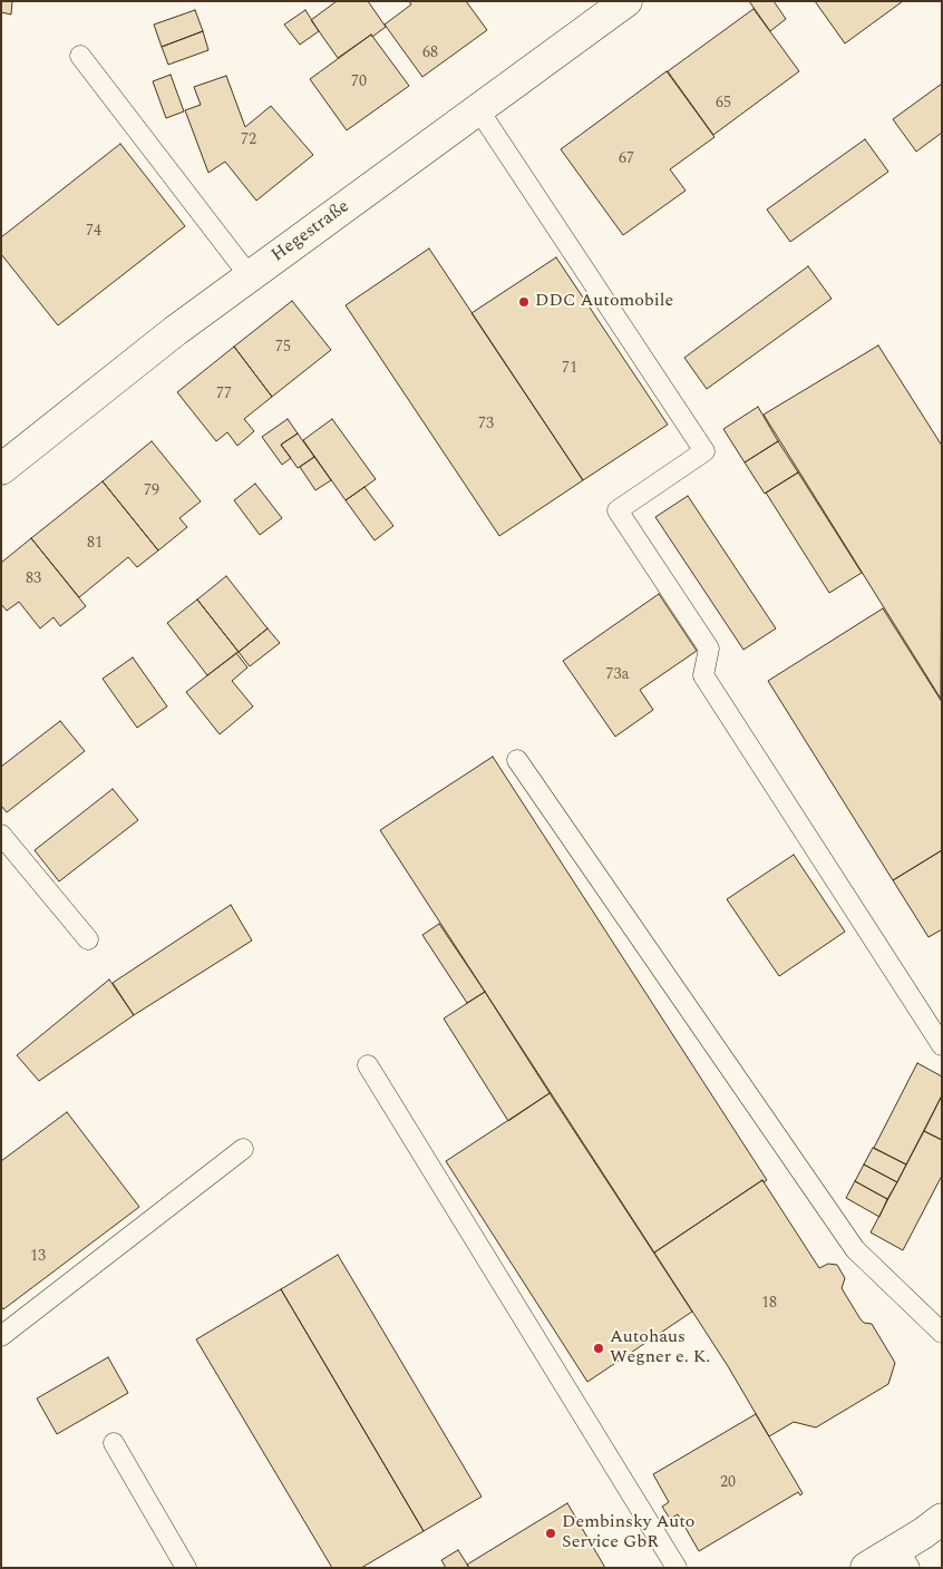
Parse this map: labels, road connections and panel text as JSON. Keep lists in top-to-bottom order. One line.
{"streets":{"street":["Hegestraße"]},"places":["DDC Automobile","Autohaus Wegner e. K.","Dembinsky Auto Service GbR"],"house_numbers":["68","70","65","72","67","74","75","71","77","73","79","81","83","73a","13","18","20"]}
